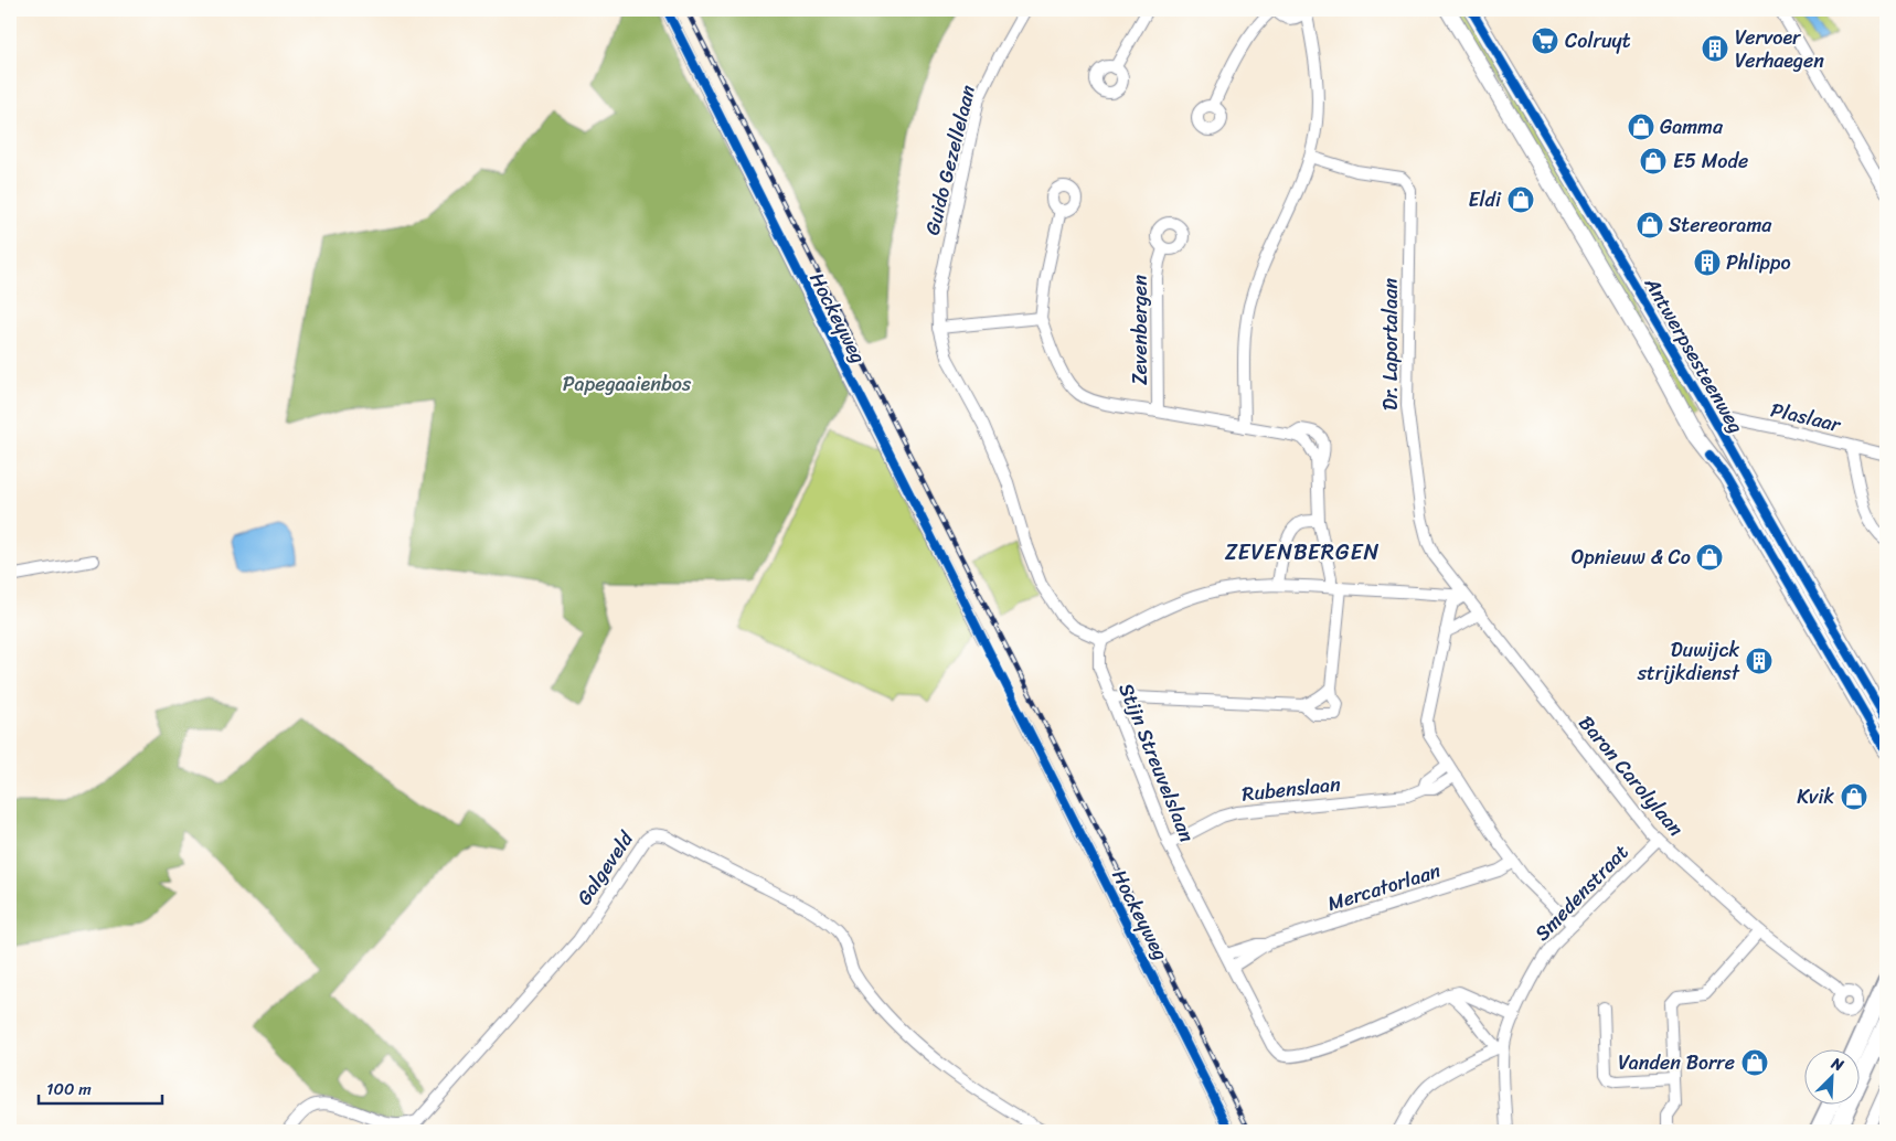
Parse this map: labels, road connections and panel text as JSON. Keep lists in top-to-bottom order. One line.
{"streets":{"main road":["Antwerpsesteenweg"],"street":["Guido Gezellelaan","Hockeyweg","Zevenbergen","Dr. Laportalaan","Plaslaar","Stijn Streuvelslaan","Baron Carolylaan","Rubenslaan","Galgeveld","Mercatorlaan","Smedenstraat"]},"crossings":[["Dr. Laportalaan","Baron Carolylaan"],["Antwerpsesteenweg","Plaslaar"],["Stijn Streuvelslaan","Rubenslaan"],["Stijn Streuvelslaan","Mercatorlaan"],["Baron Carolylaan","Smedenstraat"]],"districts":["ZEVENBERGEN"],"parks":["Papegaaienbos"],"places":{"supermarket":["Colruyt"],"building":["Vervoer Verhaegen","Phlippo","Duwijck strijkdienst"],"shop":["Gamma","E5 Mode","Eldi","Stereorama","Opnieuw & Co","Kvik","Vanden Borre"]},"scale_bar":"100 m","north":"top right"}
